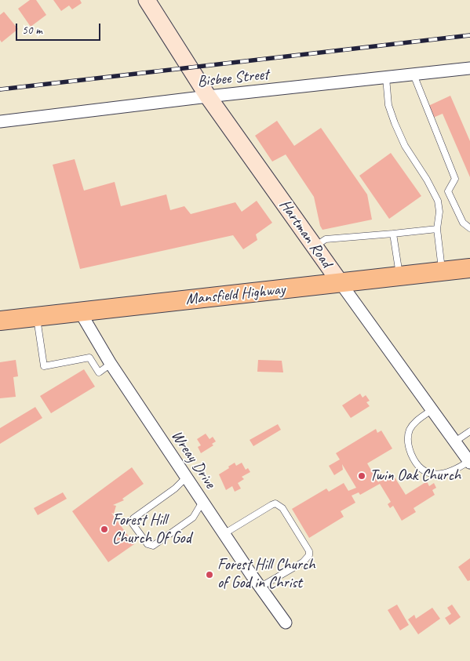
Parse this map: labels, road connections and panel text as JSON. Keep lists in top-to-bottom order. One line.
{"streets":{"main road":["Mansfield Highway"],"street":["Bisbee Street","Hartman Road","Wreay Drive"]},"crossings":[["Bisbee Street","Hartman Road"],["Hartman Road","Mansfield Highway"],["Mansfield Highway","Wreay Drive"]],"places":["Twin Oak Church","Forest Hill Church Of God","Forest Hill Church of God in Christ"],"scale_bar":"50 m"}
